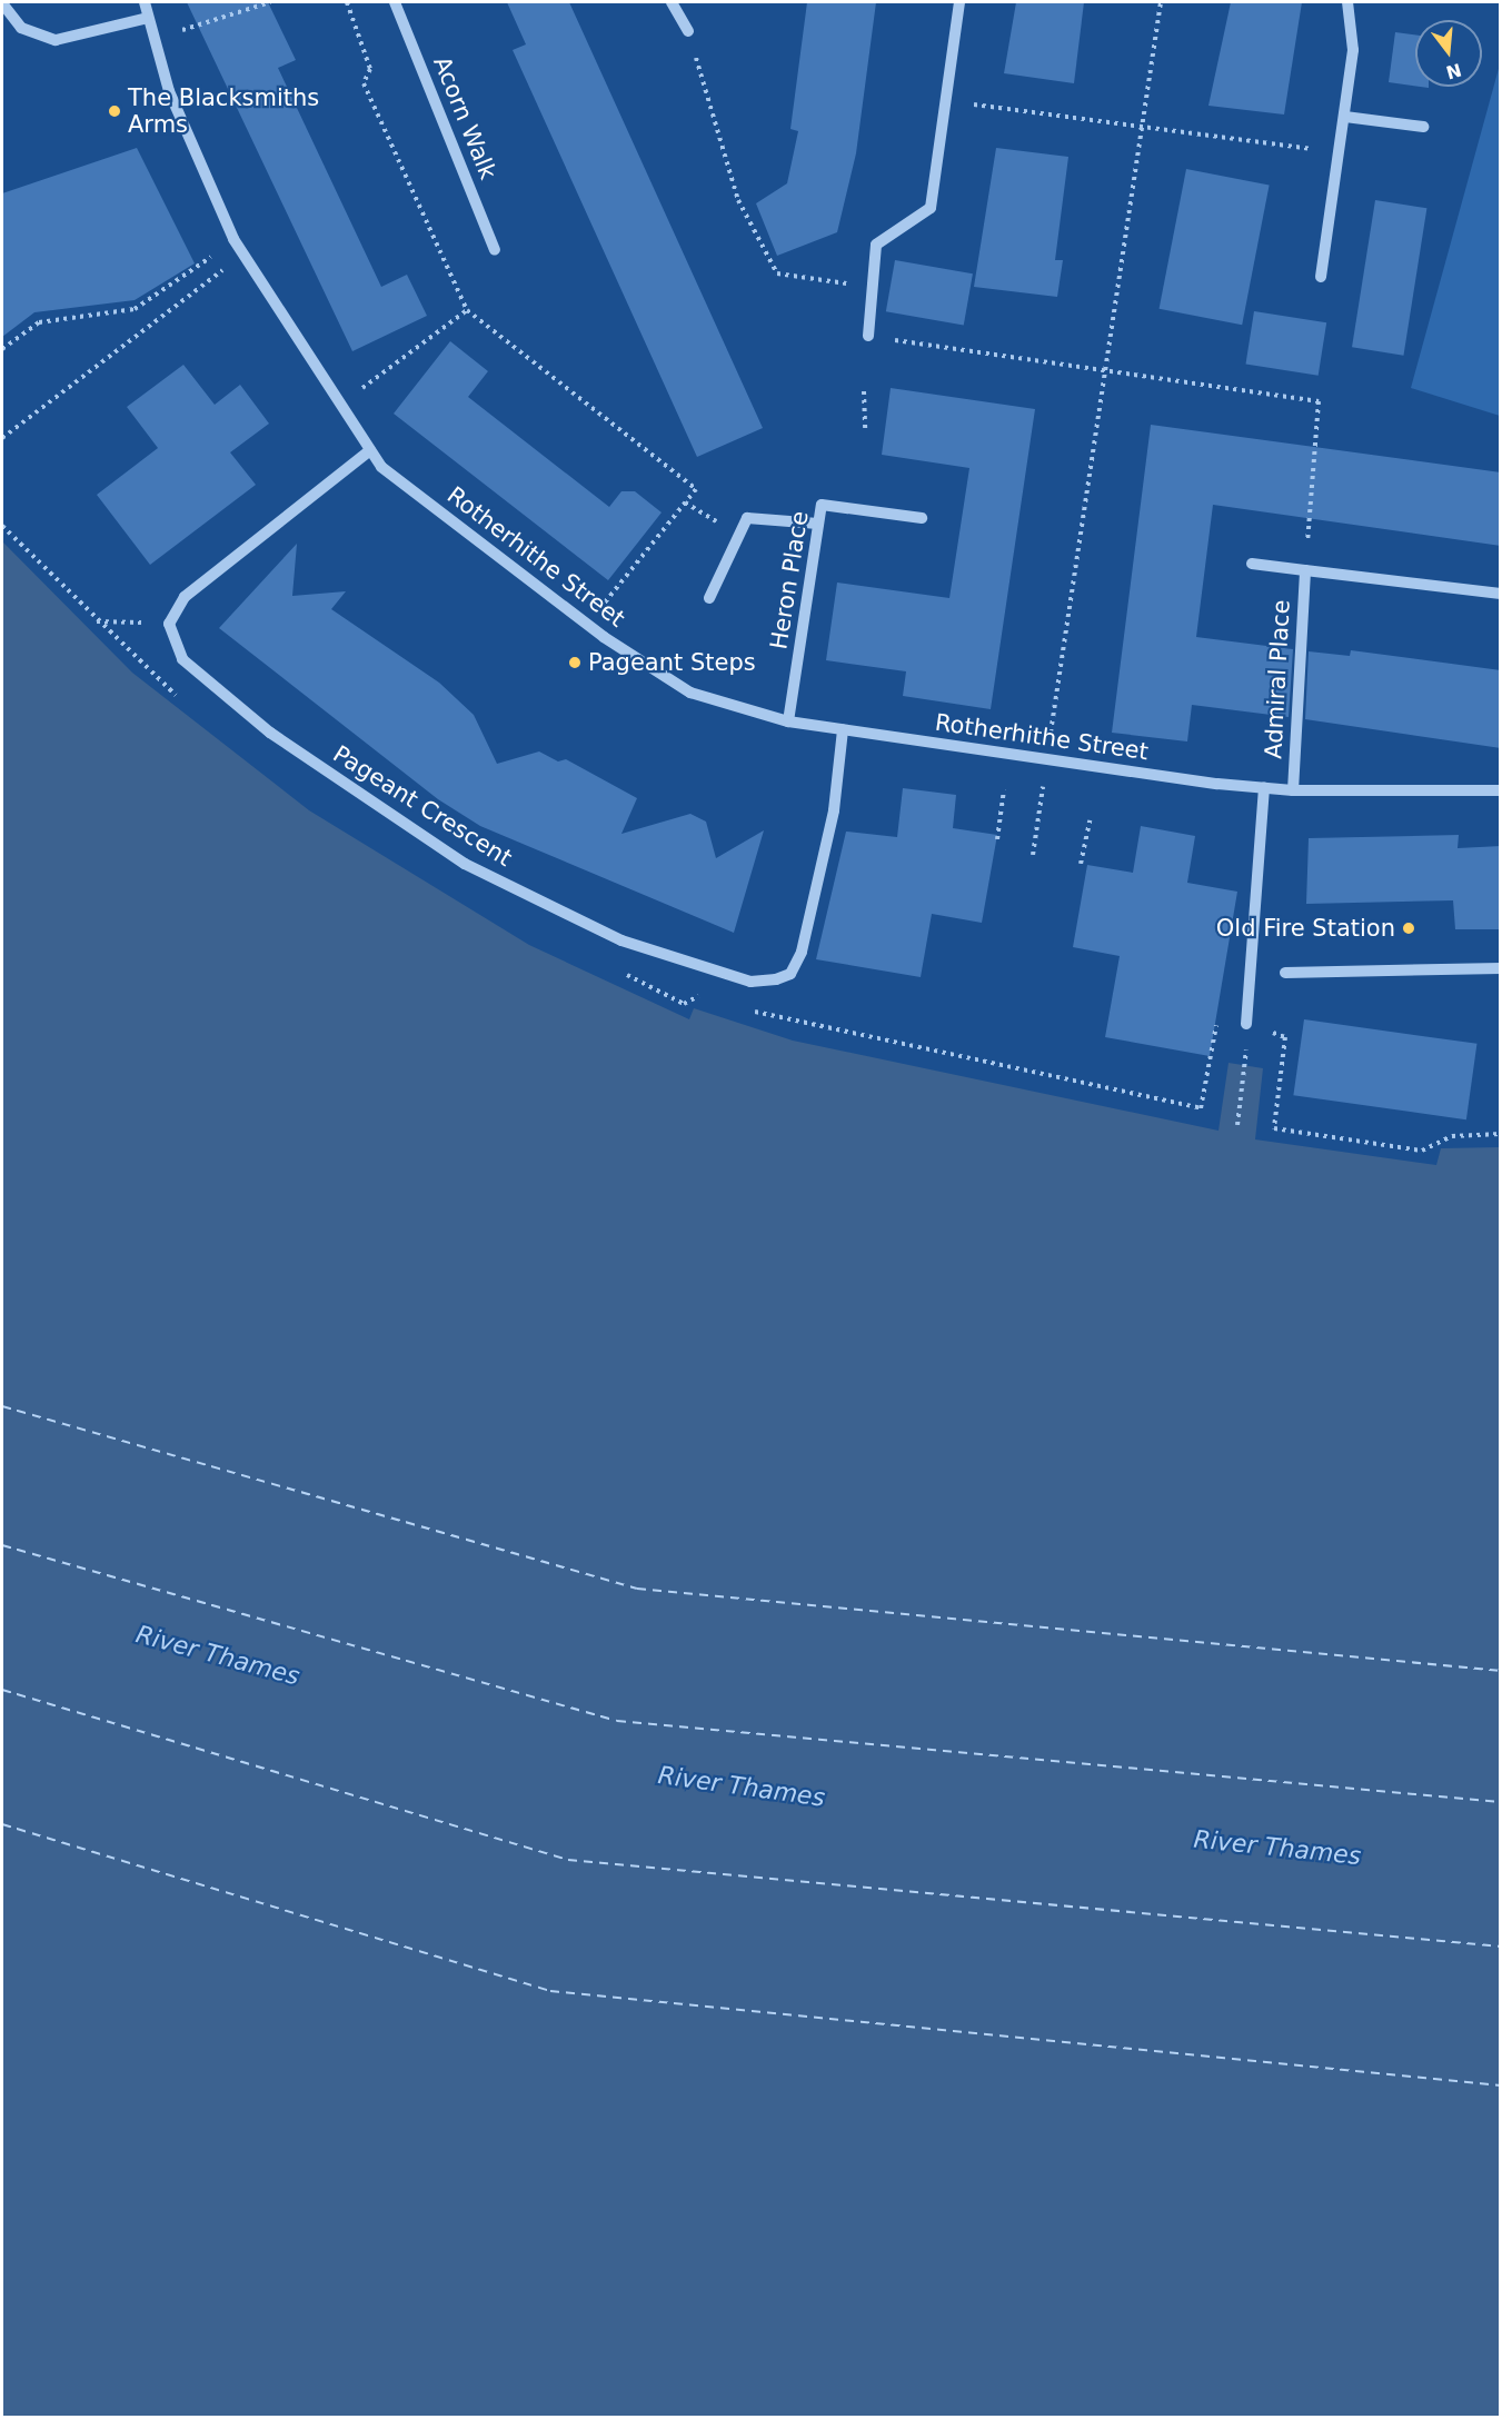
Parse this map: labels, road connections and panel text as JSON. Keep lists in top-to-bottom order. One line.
{"streets":{"street":["Acorn Walk","Rotherhithe Street","Heron Place","Admiral Place","Pageant Crescent"]},"crossings":[["Rotherhithe Street","Heron Place"],["Rotherhithe Street","Admiral Place"],["Rotherhithe Street","Pageant Crescent"]],"water":["River Thames"],"places":["The Blacksmiths Arms","Pageant Steps","Old Fire Station"],"north":"bottom"}
